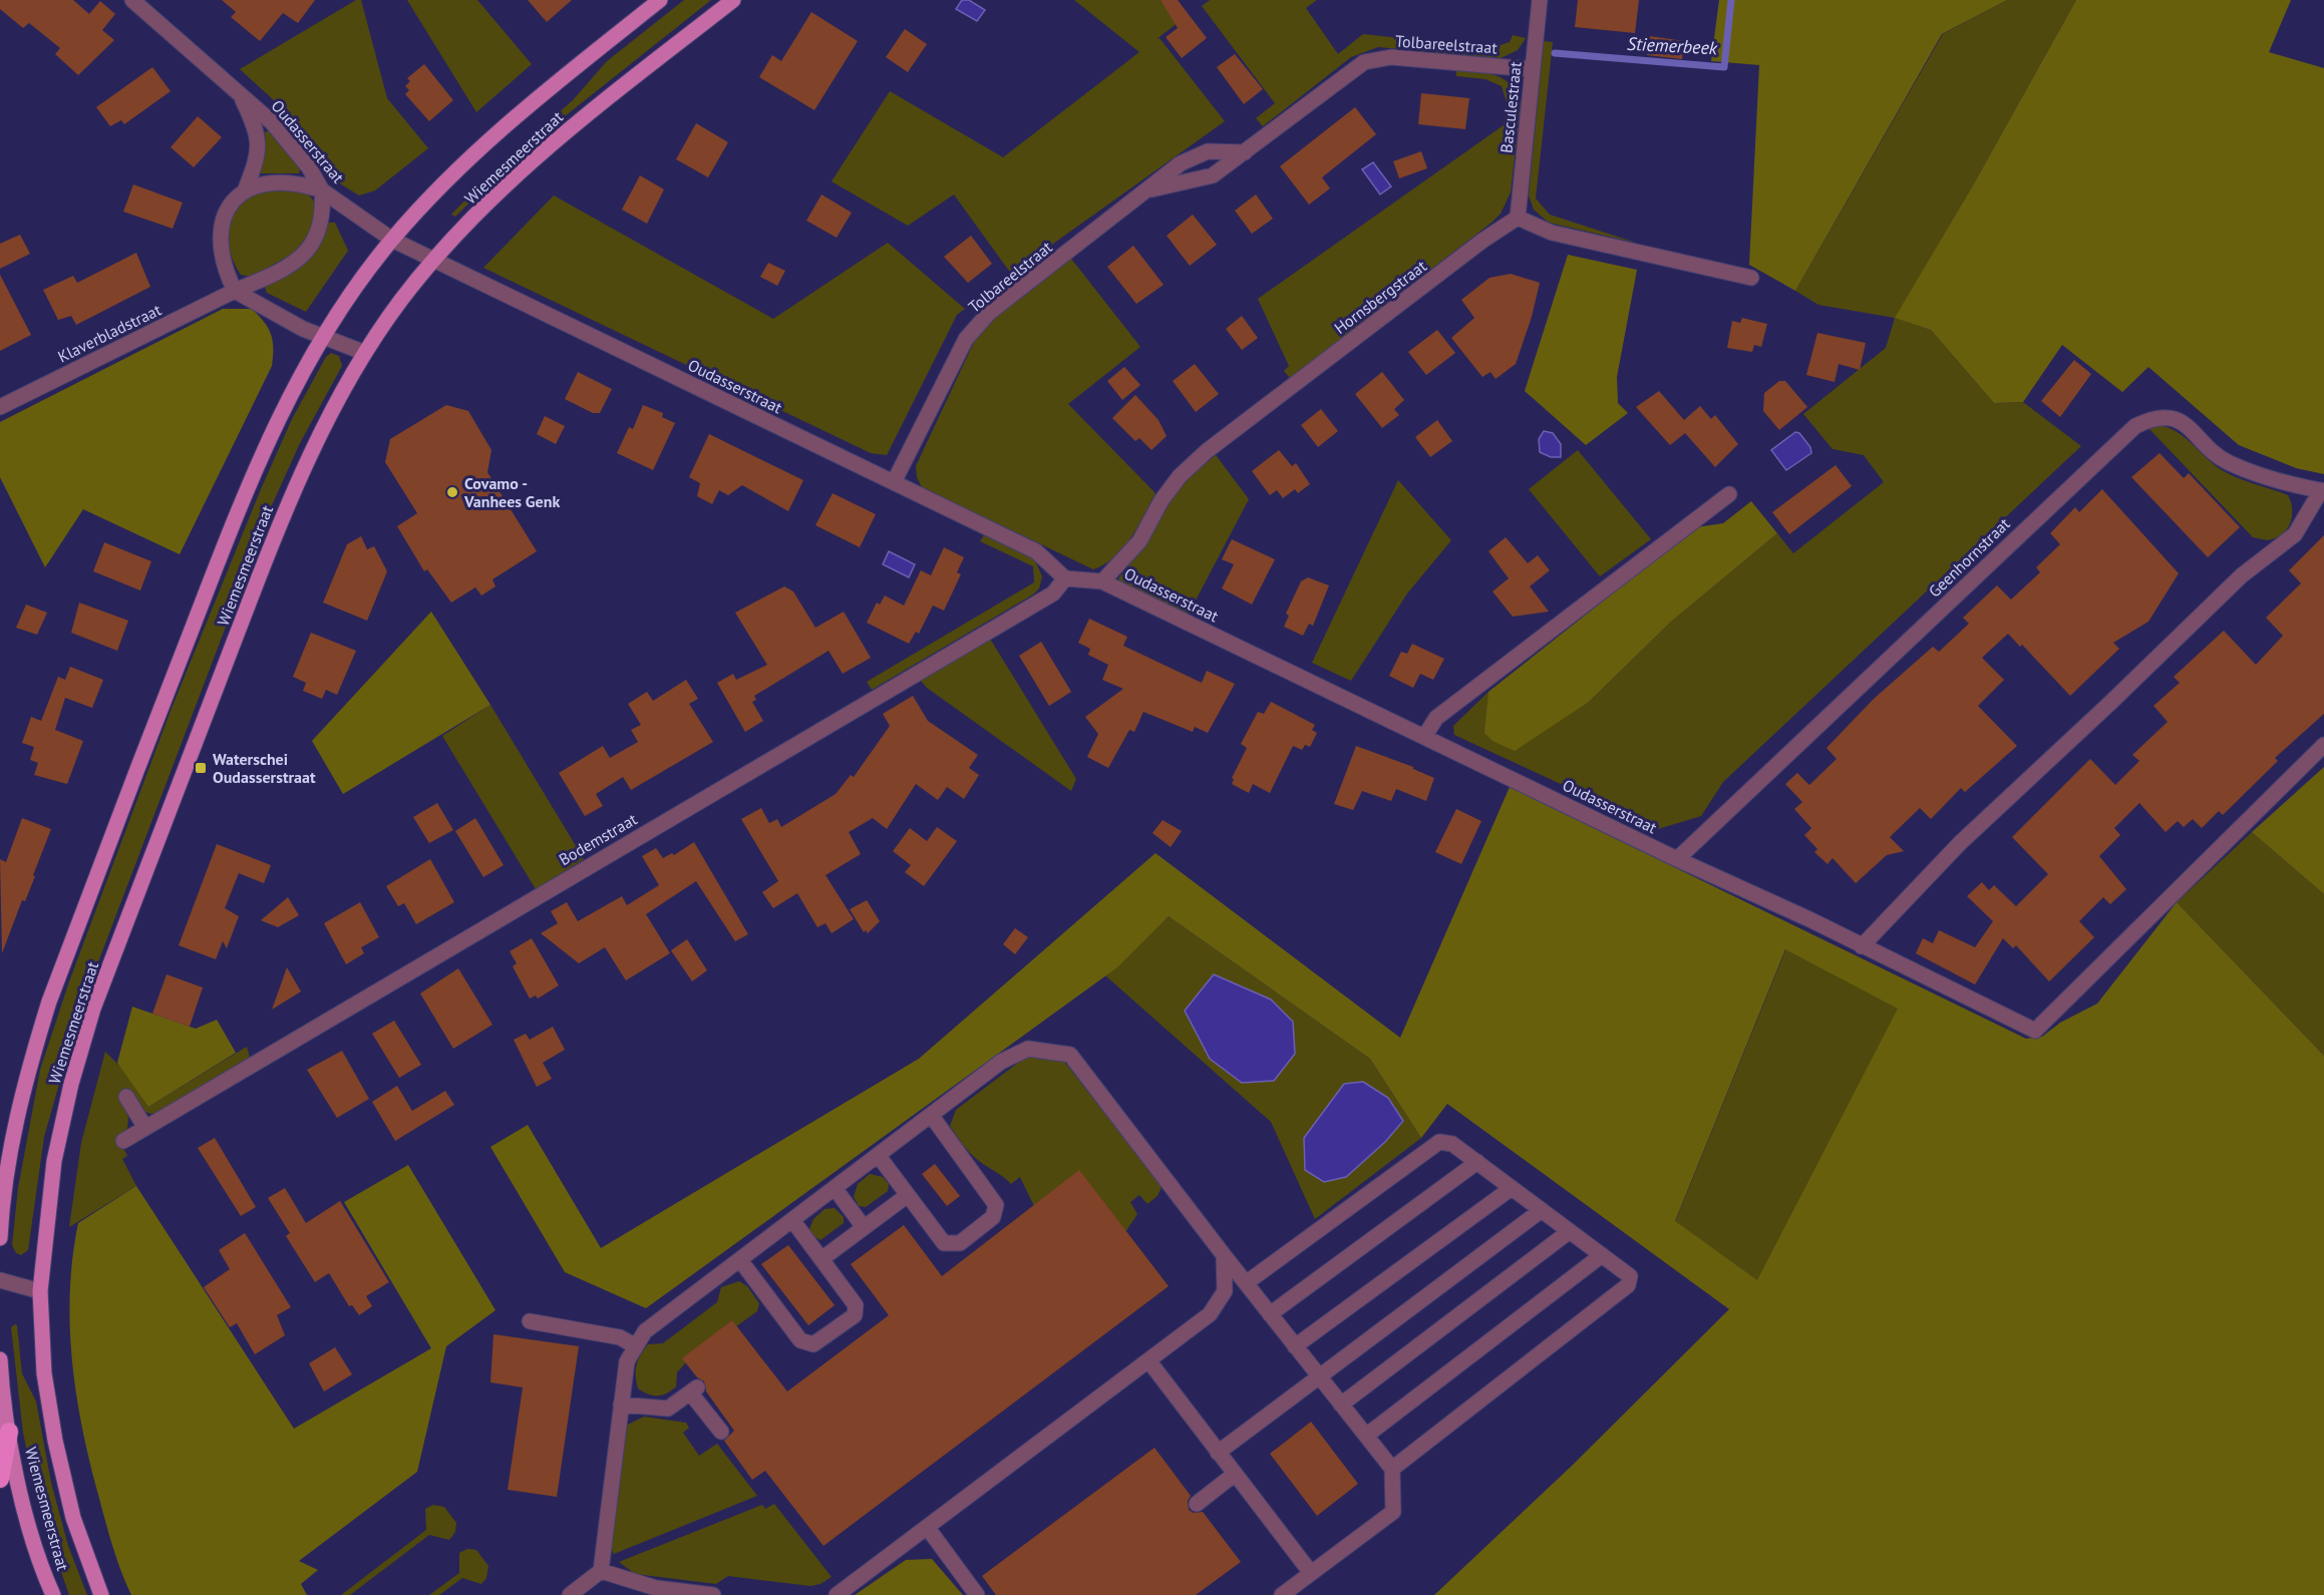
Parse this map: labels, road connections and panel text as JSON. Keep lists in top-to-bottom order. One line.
{"streets":{"main road":["Wiemesmeerstraat"],"street":["Tolbareelstraat","Basculestraat","Oudasserstraat","Hornsbergstraat","Klaverbladstraat","Geenhornstraat","Bodemstraat"]},"crossings":[["Tolbareelstraat","Basculestraat"],["Tolbareelstraat","Oudasserstraat"],["Basculestraat","Hornsbergstraat"],["Oudasserstraat","Wiemesmeerstraat"],["Oudasserstraat","Hornsbergstraat"],["Oudasserstraat","Klaverbladstraat"],["Oudasserstraat","Geenhornstraat"],["Oudasserstraat","Bodemstraat"]],"water":["Stiemerbeek"],"places":{"other":["Covamo - Vanhees Genk"],"transit":["Waterschei Oudasserstraat"]}}
